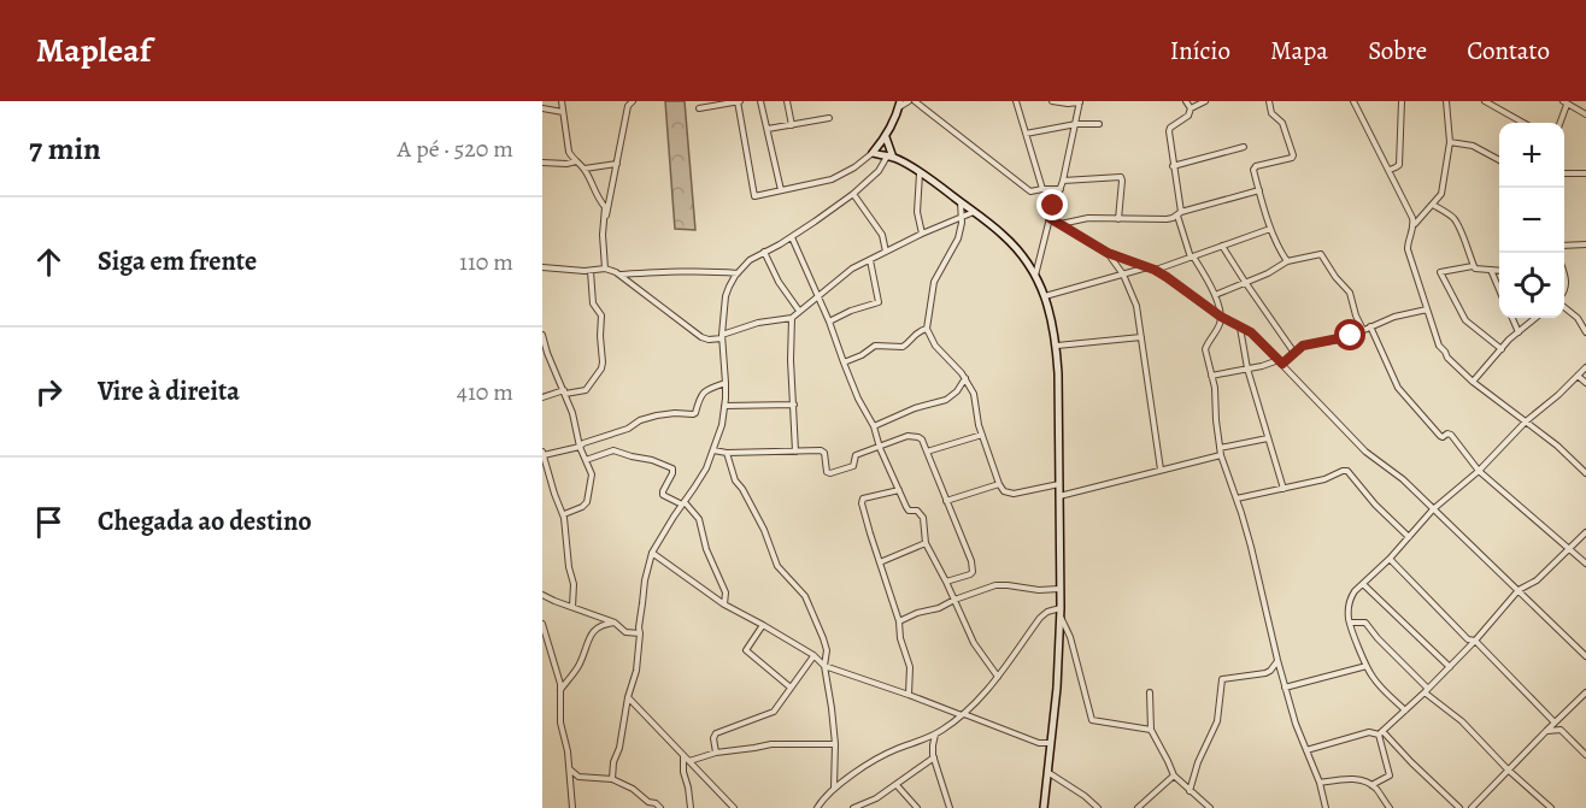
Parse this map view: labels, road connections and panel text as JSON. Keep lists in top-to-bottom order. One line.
{"page":{"header":"Mapleaf","nav":["Início","Mapa","Sobre","Contato"],"heading":["7 min","A pé · 520 m"],"map_buttons":["+","−"],"list":[["Siga em frente","110 m"],["Vire à direita","410 m"],"Chegada ao destino"]}}
